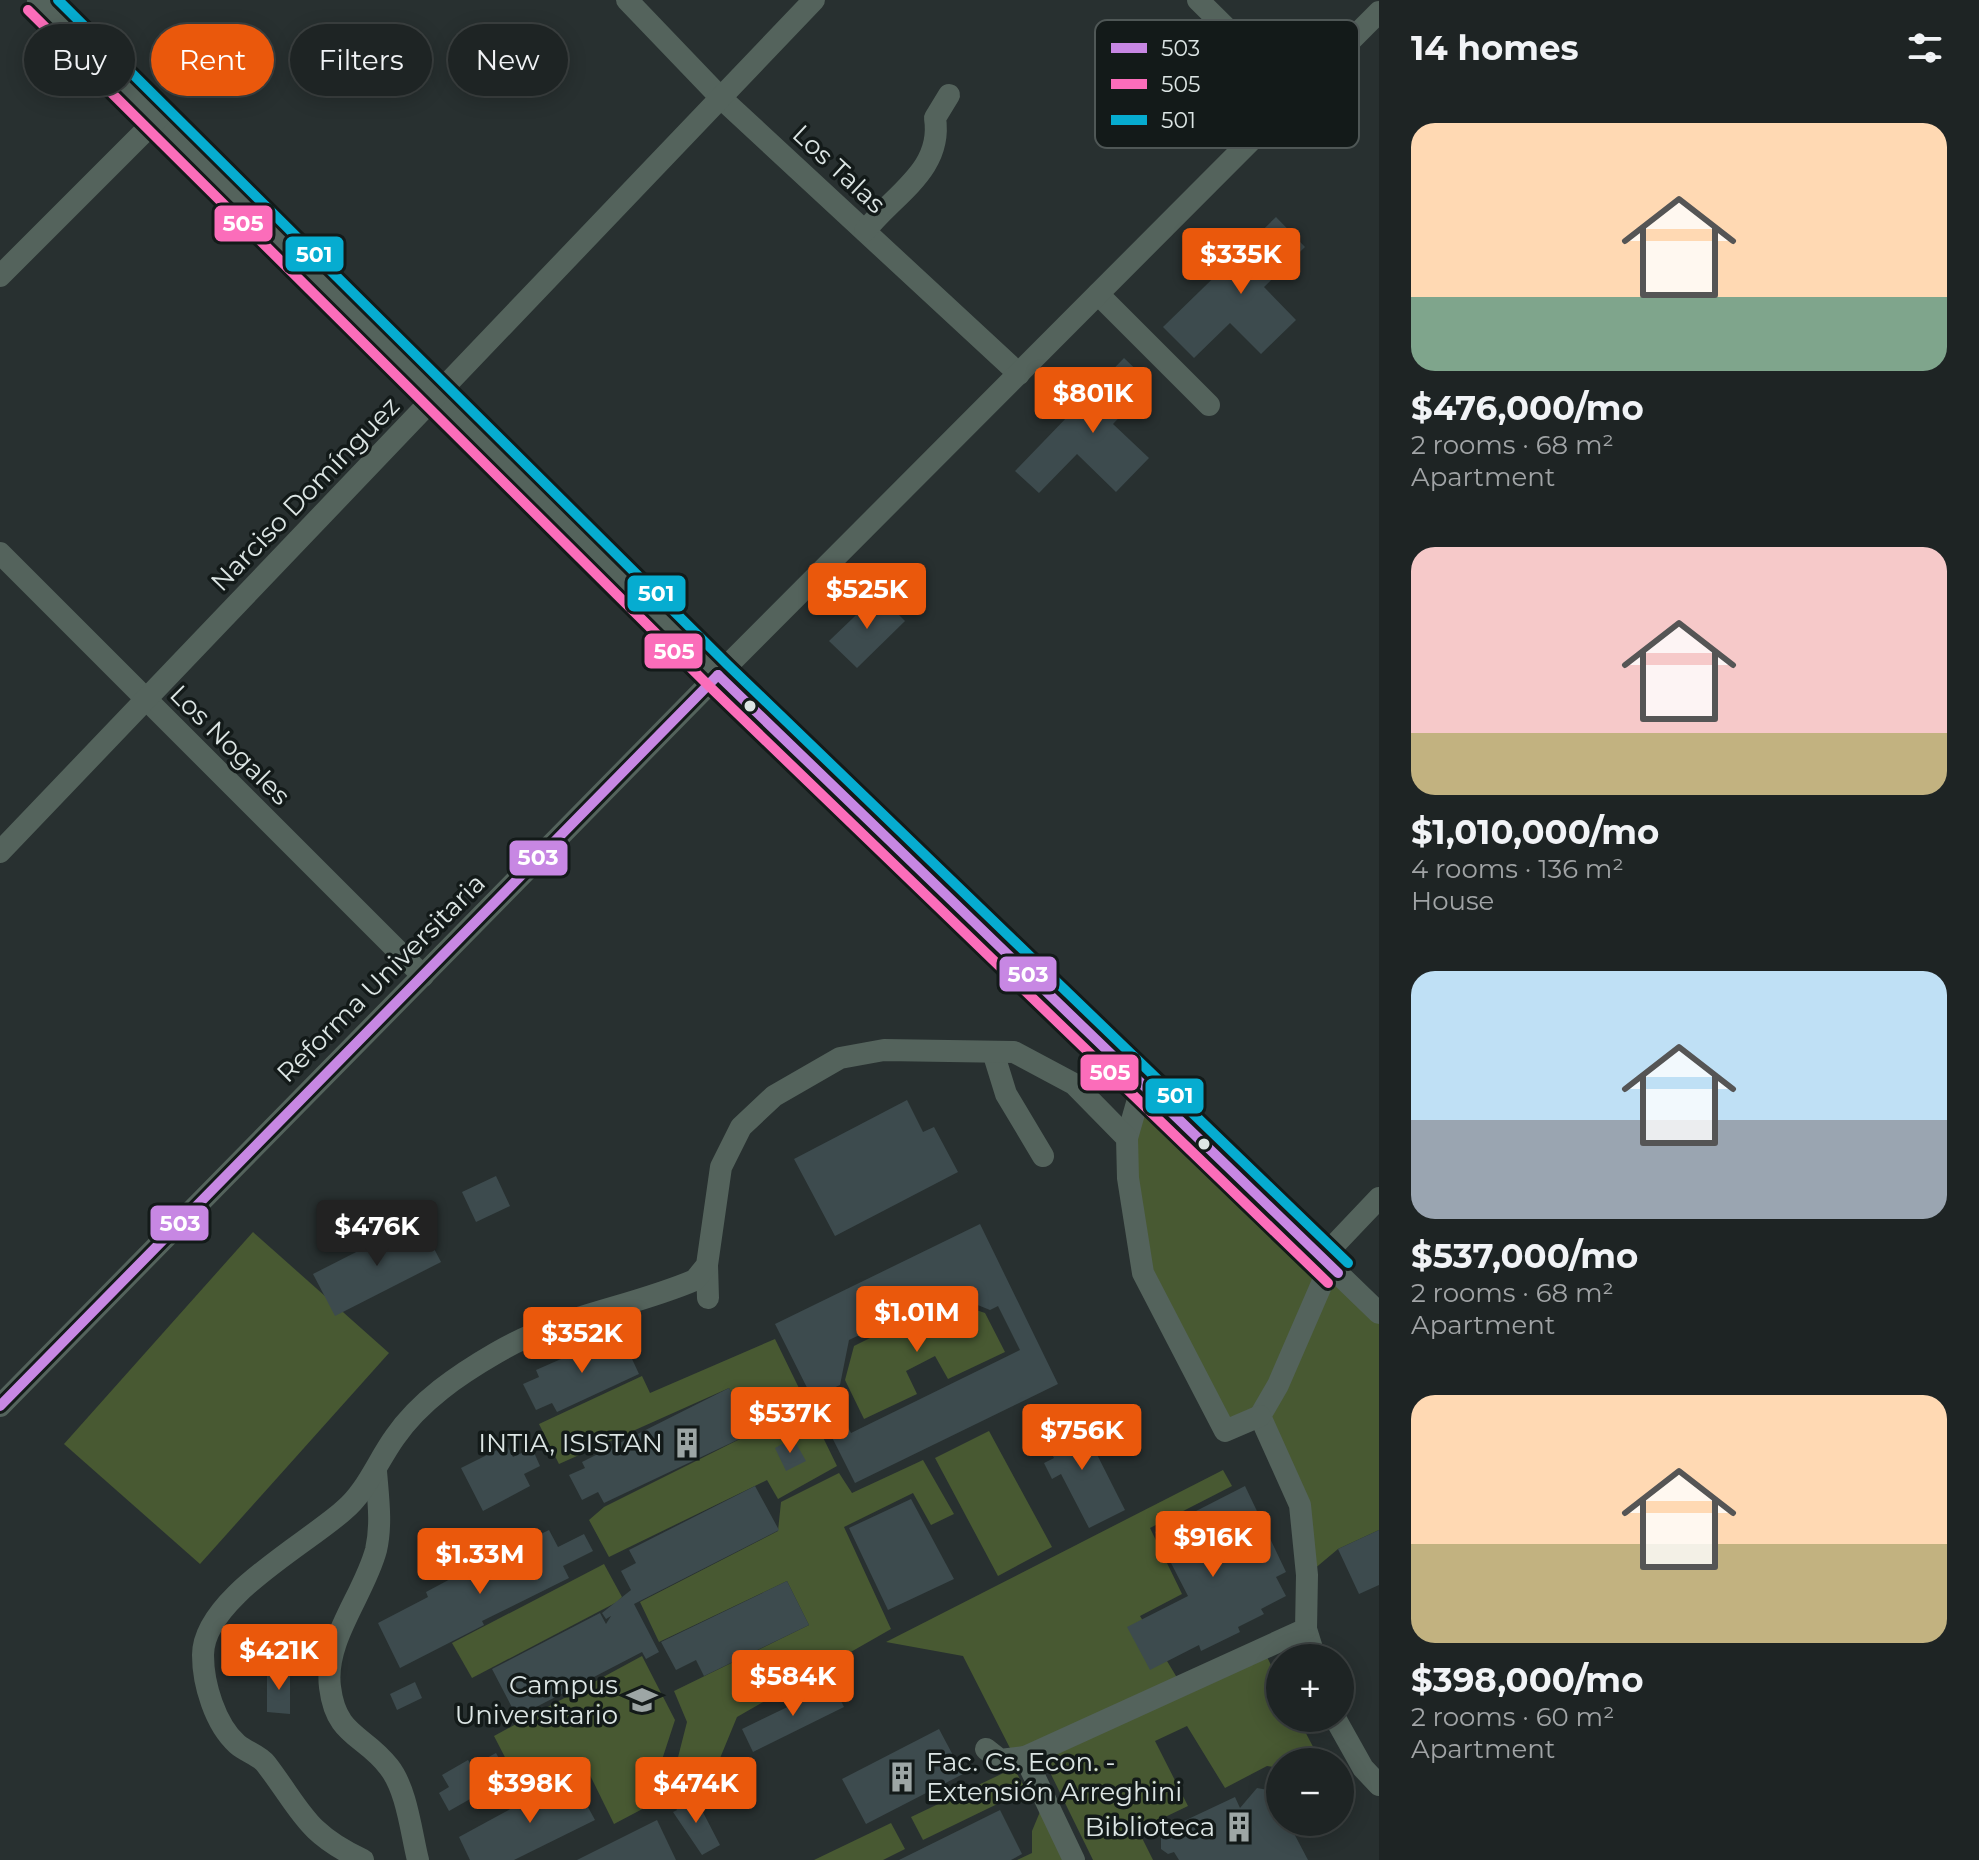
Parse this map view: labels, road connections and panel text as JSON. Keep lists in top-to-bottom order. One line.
{"streets":{"street":["Los Talas","Narciso Domínguez","Los Nogales","Reforma Universitaria"]},"crossings":[["Los Talas","Narciso Domínguez"],["Los Talas","Reforma Universitaria"],["Narciso Domínguez","Los Nogales"],["Los Nogales","Reforma Universitaria"]],"places":{"building":["INTIA, ISISTAN","Fac. Cs. Econ. - Extensión Arreghini","Biblioteca"],"school or university":["Campus Universitario"]},"lines":["transit line 501","transit line 505","transit line 503"],"legend":["503","505","501"],"page":{"heading":"14 homes","chip":["Buy","Rent","Filters","New"],"list":[{"name":"$476,000/mo","note":"2 rooms · 68 m² · Apartment"},{"name":"$1,010,000/mo","note":"4 rooms · 136 m² · House"},{"name":"$537,000/mo","note":"2 rooms · 68 m² · Apartment"},{"name":"$398,000/mo","note":"2 rooms · 60 m² · Apartment"}],"price":["$335K","$801K","$525K","$476K","$1.01M","$352K","$537K","$756K","$916K","$1.33M","$421K","$584K","$398K","$474K"],"map_buttons":["+","−"]}}
